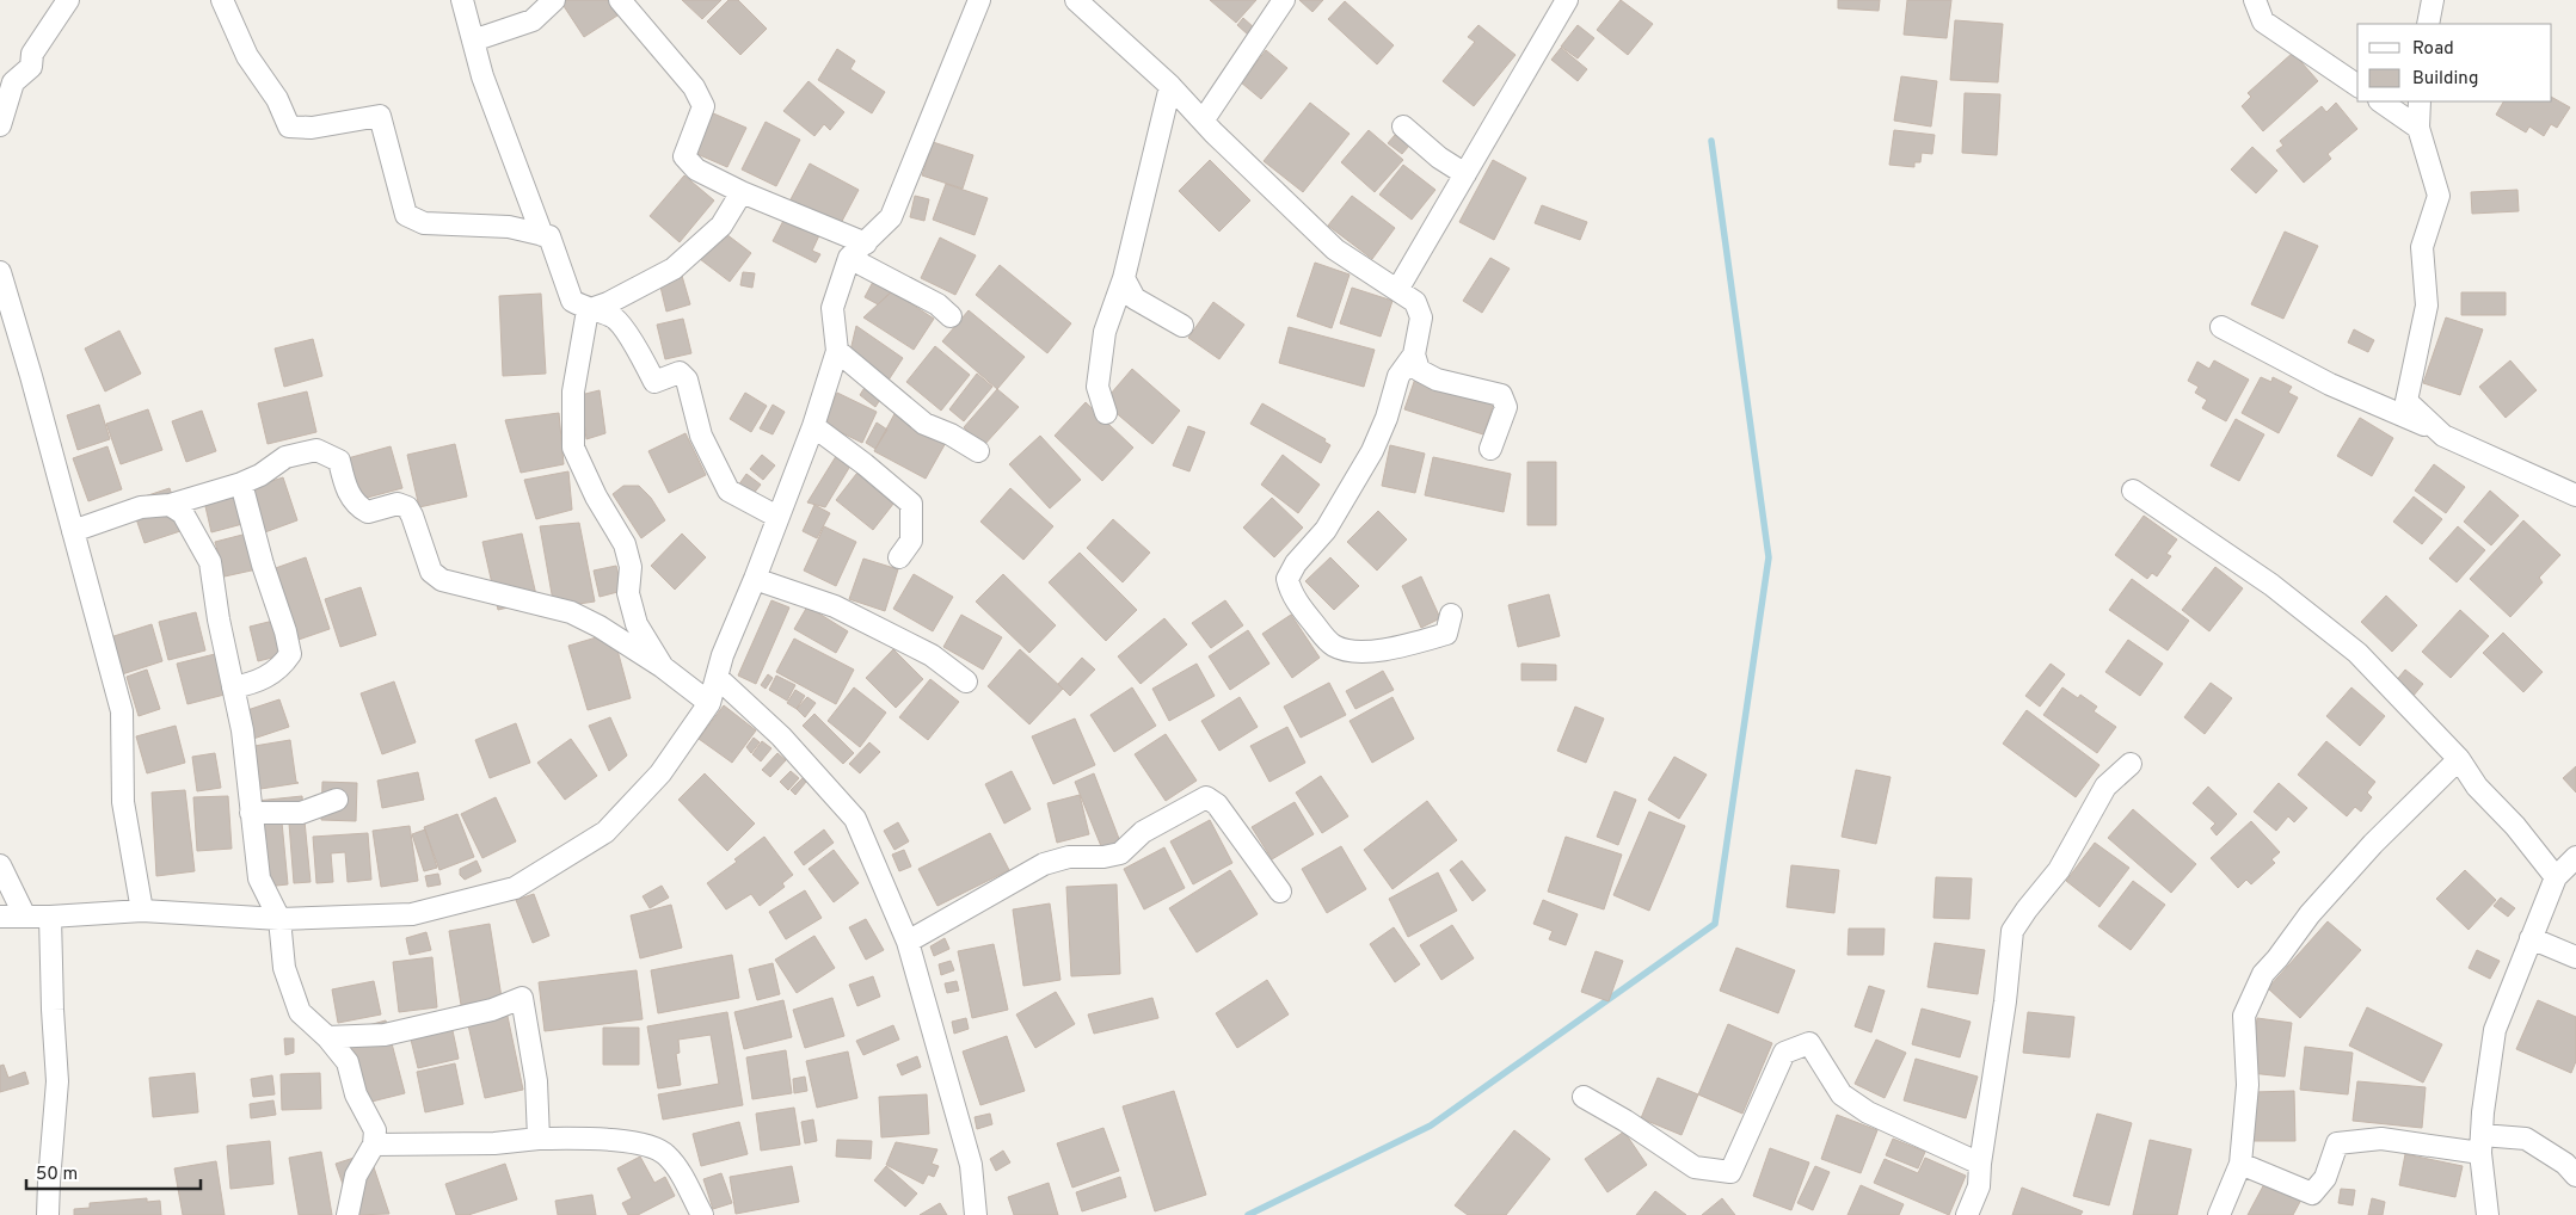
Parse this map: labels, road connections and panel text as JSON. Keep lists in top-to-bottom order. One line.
{"legend":["Road","Building"],"scale_bar":"50 m"}
